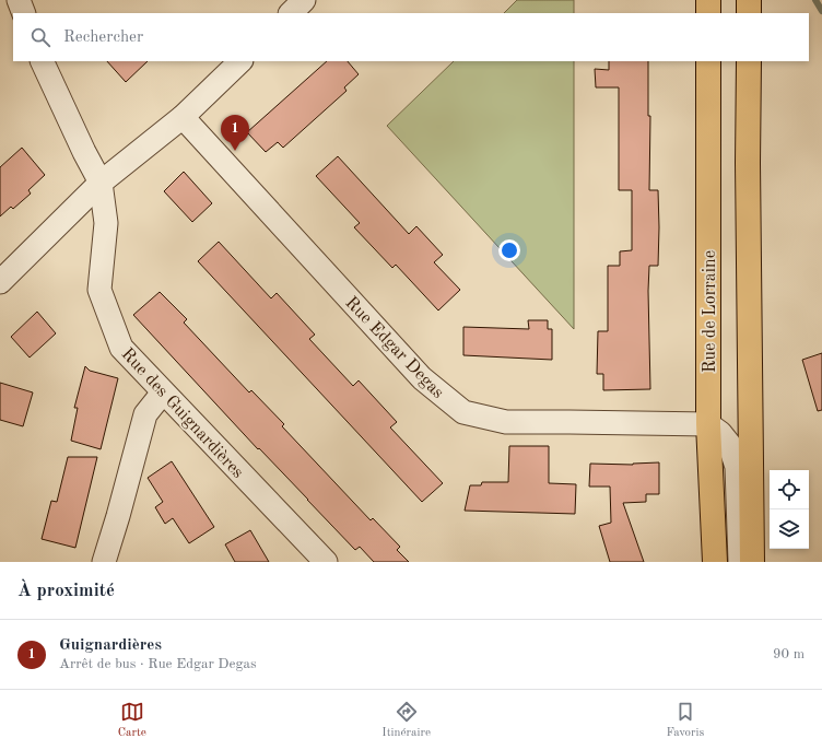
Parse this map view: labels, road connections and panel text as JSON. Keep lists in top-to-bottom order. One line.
{"streets":{"main road":["Rue de Lorraine"],"street":["Rue Edgar Degas","Rue des Guignardières"]},"crossings":[["Rue de Lorraine","Rue Edgar Degas"]],"page":{"search":"Rechercher","pins":"1","heading":"À proximité","list":[{"mark":"1","name":"Guignardières","note":"Arrêt de bus · Rue Edgar Degas","value":"90 m"}],"nav":["Carte","Itinéraire","Favoris"]}}
